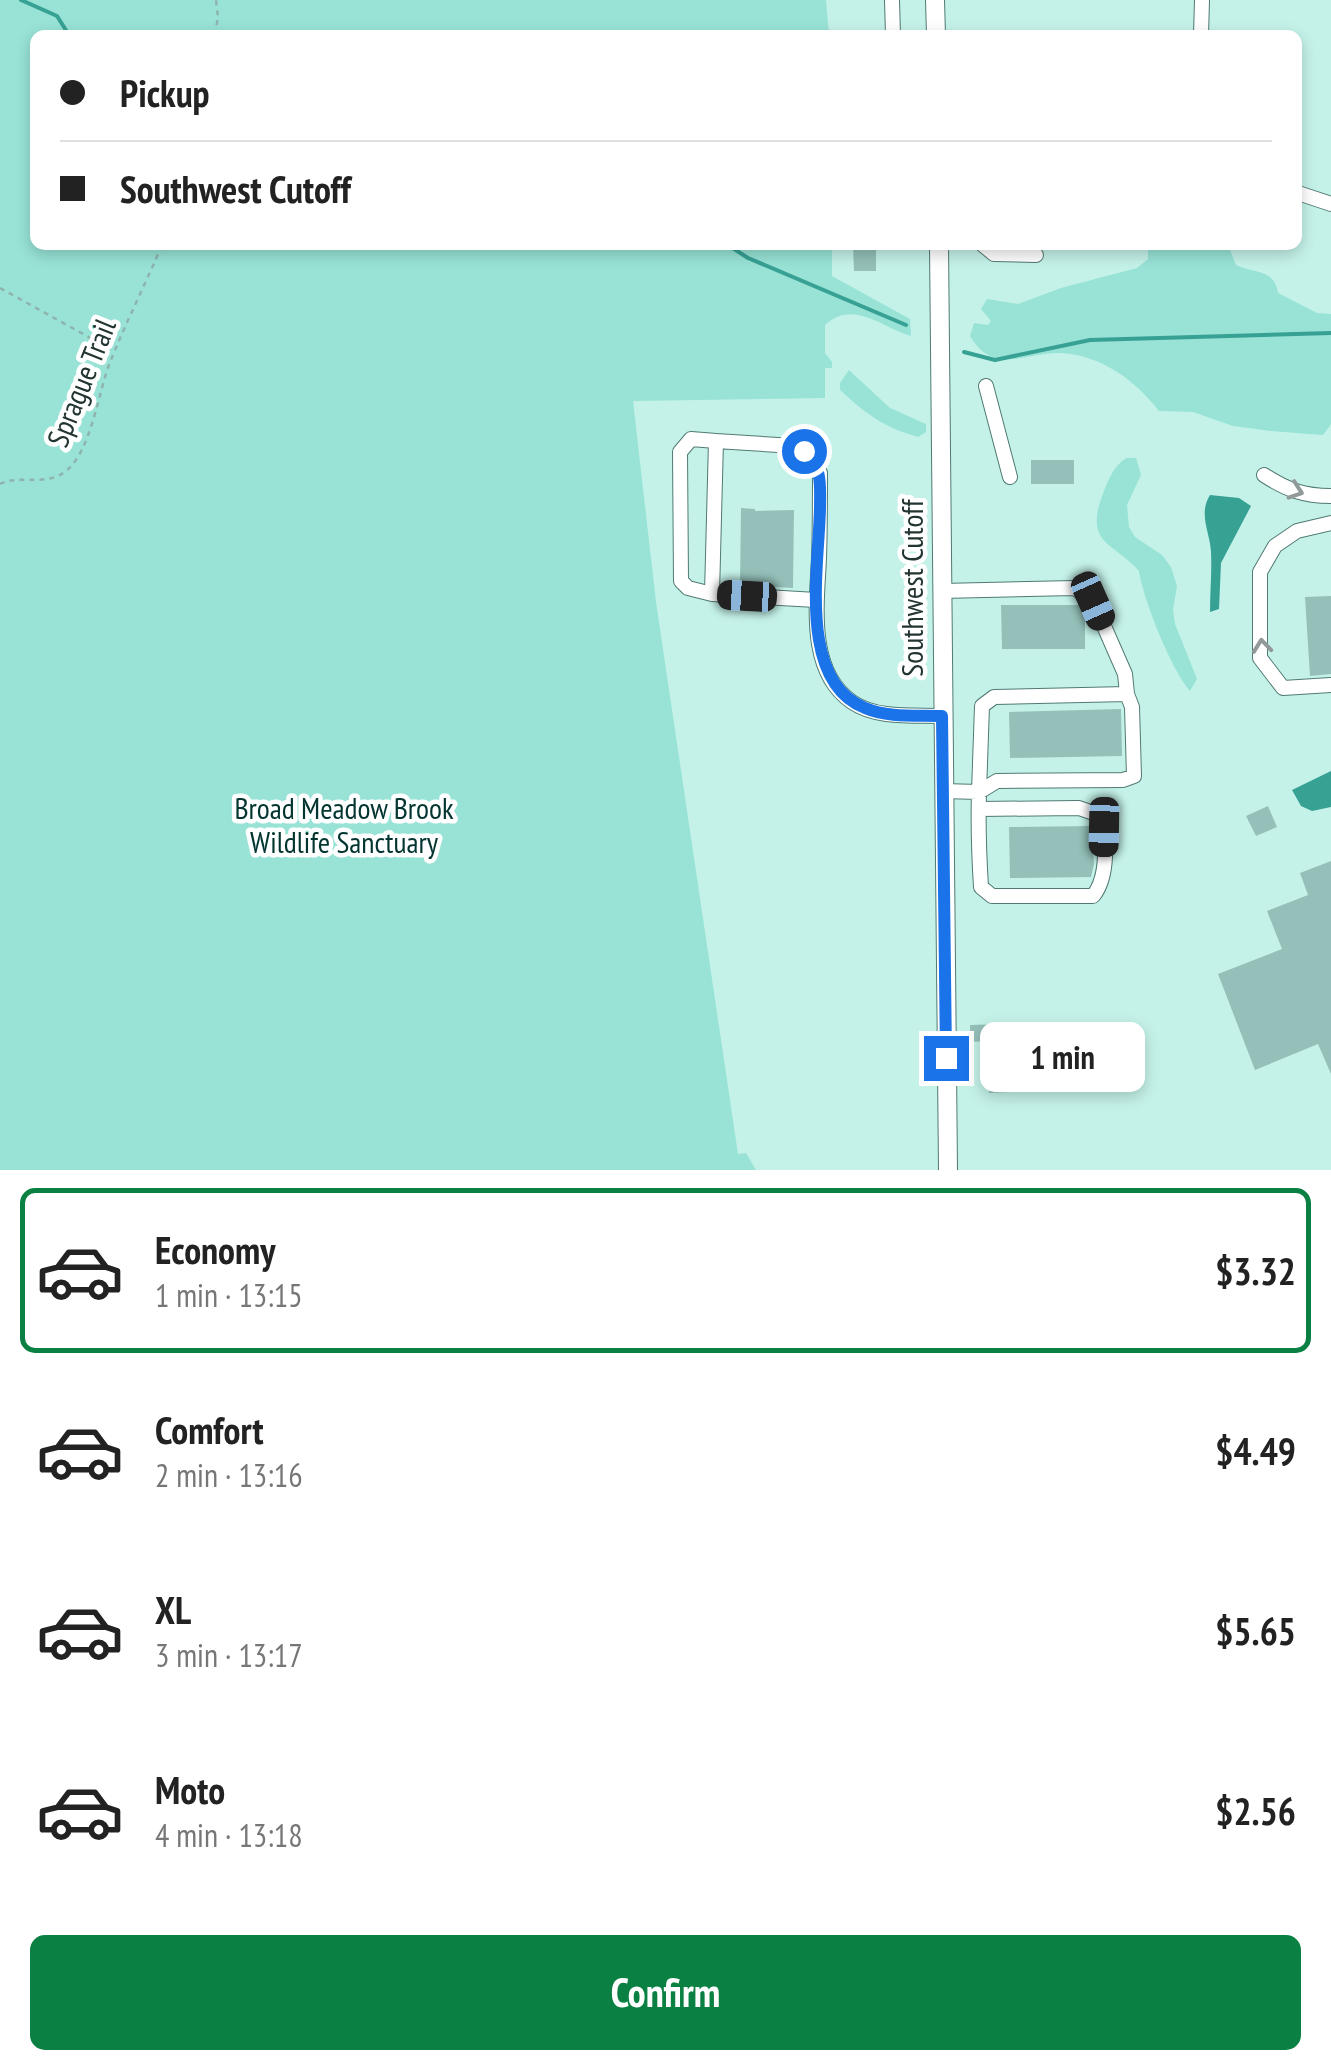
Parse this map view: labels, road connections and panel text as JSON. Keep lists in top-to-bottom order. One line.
{"streets":{"main road":["Southwest Cutoff"],"path":["Sprague Trail"]},"parks":["Broad Meadow Brook Wildlife Sanctuary"],"page":{"banner":["Pickup","Southwest Cutoff"],"bubble":"1 min","list":[{"name":"Economy","note":"1 min · 13:15","value":"$3.32"},{"name":"Comfort","note":"2 min · 13:16","value":"$4.49"},{"name":"XL","note":"3 min · 13:17","value":"$5.65"},{"name":"Moto","note":"4 min · 13:18","value":"$2.56"}],"buttons":"Confirm"}}
